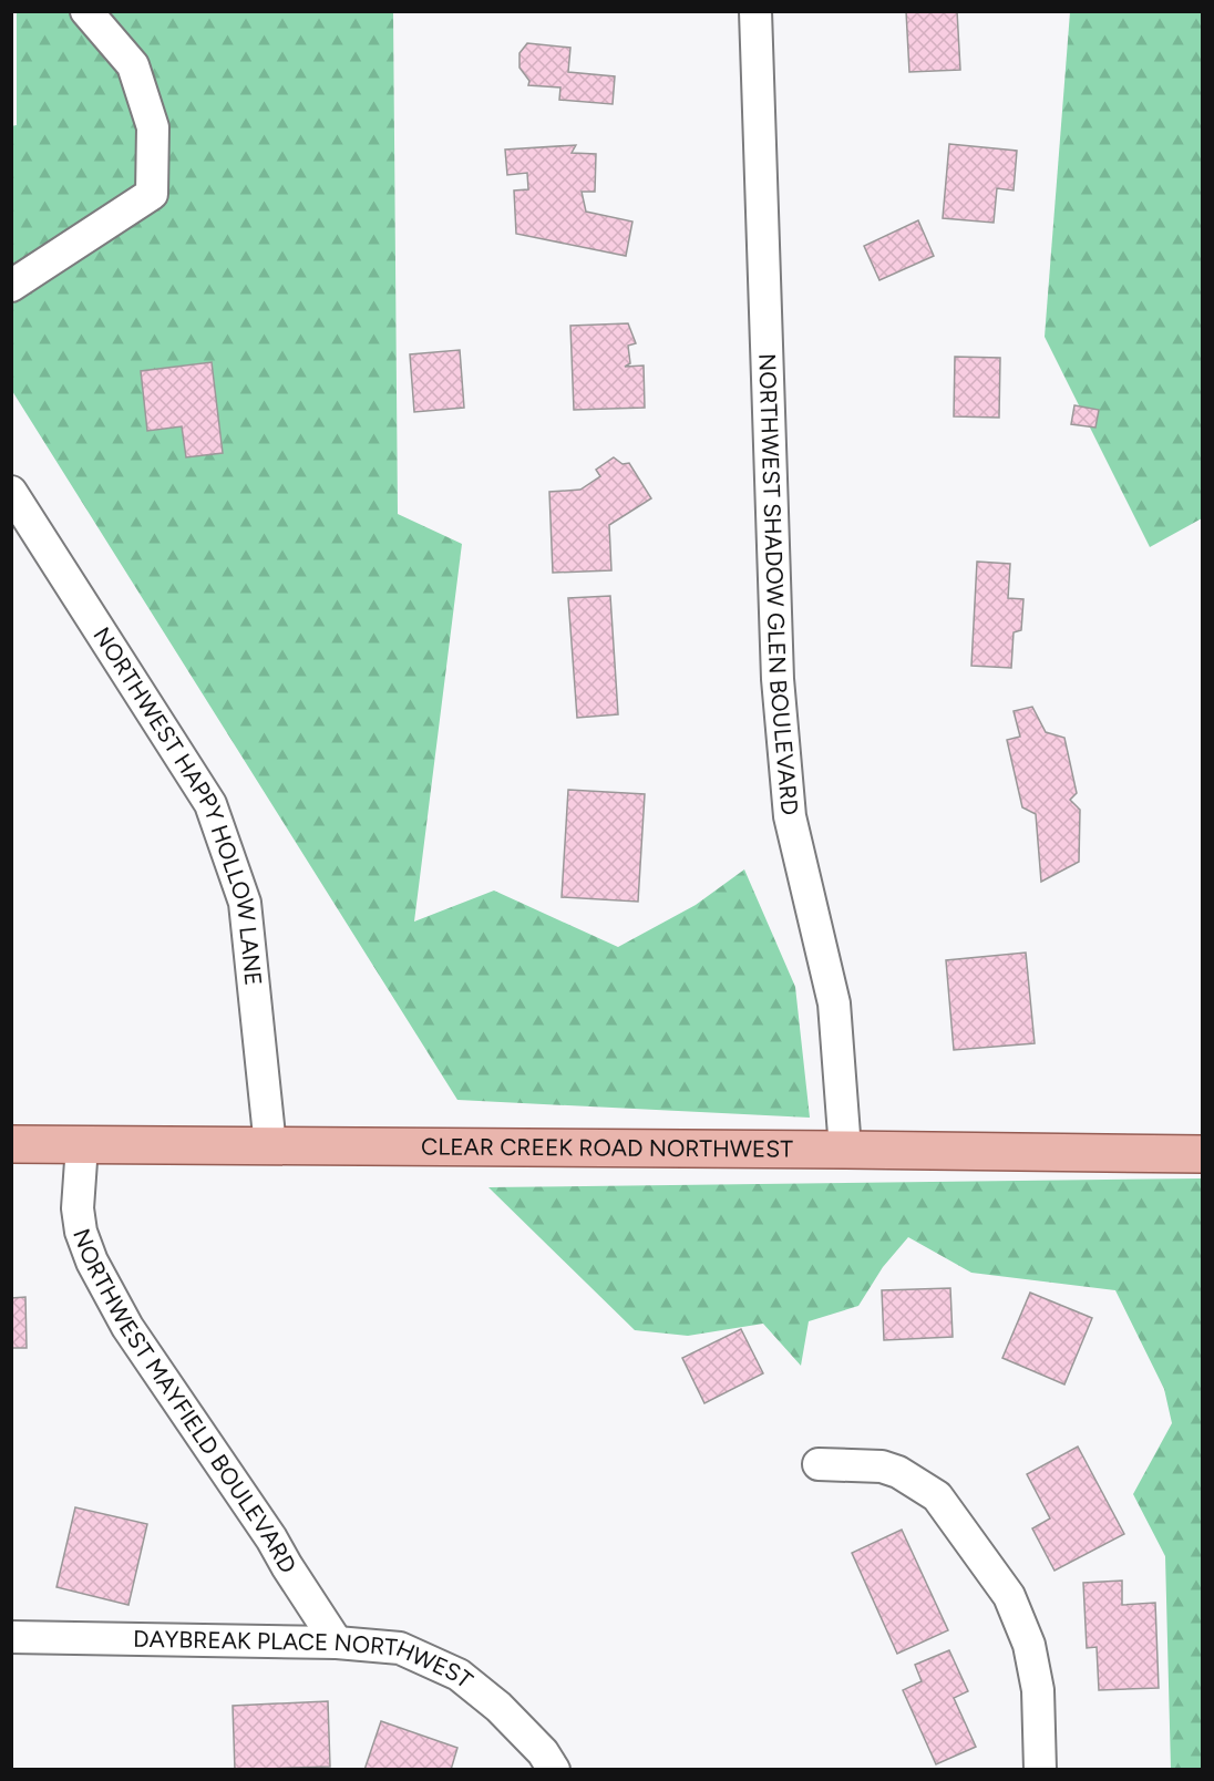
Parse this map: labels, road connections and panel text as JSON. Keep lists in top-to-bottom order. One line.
{"streets":{"main road":["CLEAR CREEK ROAD NORTHWEST"],"street":["NORTHWEST SHADOW GLEN BOULEVARD","NORTHWEST HAPPY HOLLOW LANE","NORTHWEST MAYFIELD BOULEVARD","DAYBREAK PLACE NORTHWEST"]},"crossings":[["NORTHWEST SHADOW GLEN BOULEVARD","CLEAR CREEK ROAD NORTHWEST"],["NORTHWEST HAPPY HOLLOW LANE","CLEAR CREEK ROAD NORTHWEST"],["CLEAR CREEK ROAD NORTHWEST","NORTHWEST MAYFIELD BOULEVARD"],["NORTHWEST MAYFIELD BOULEVARD","DAYBREAK PLACE NORTHWEST"]]}
